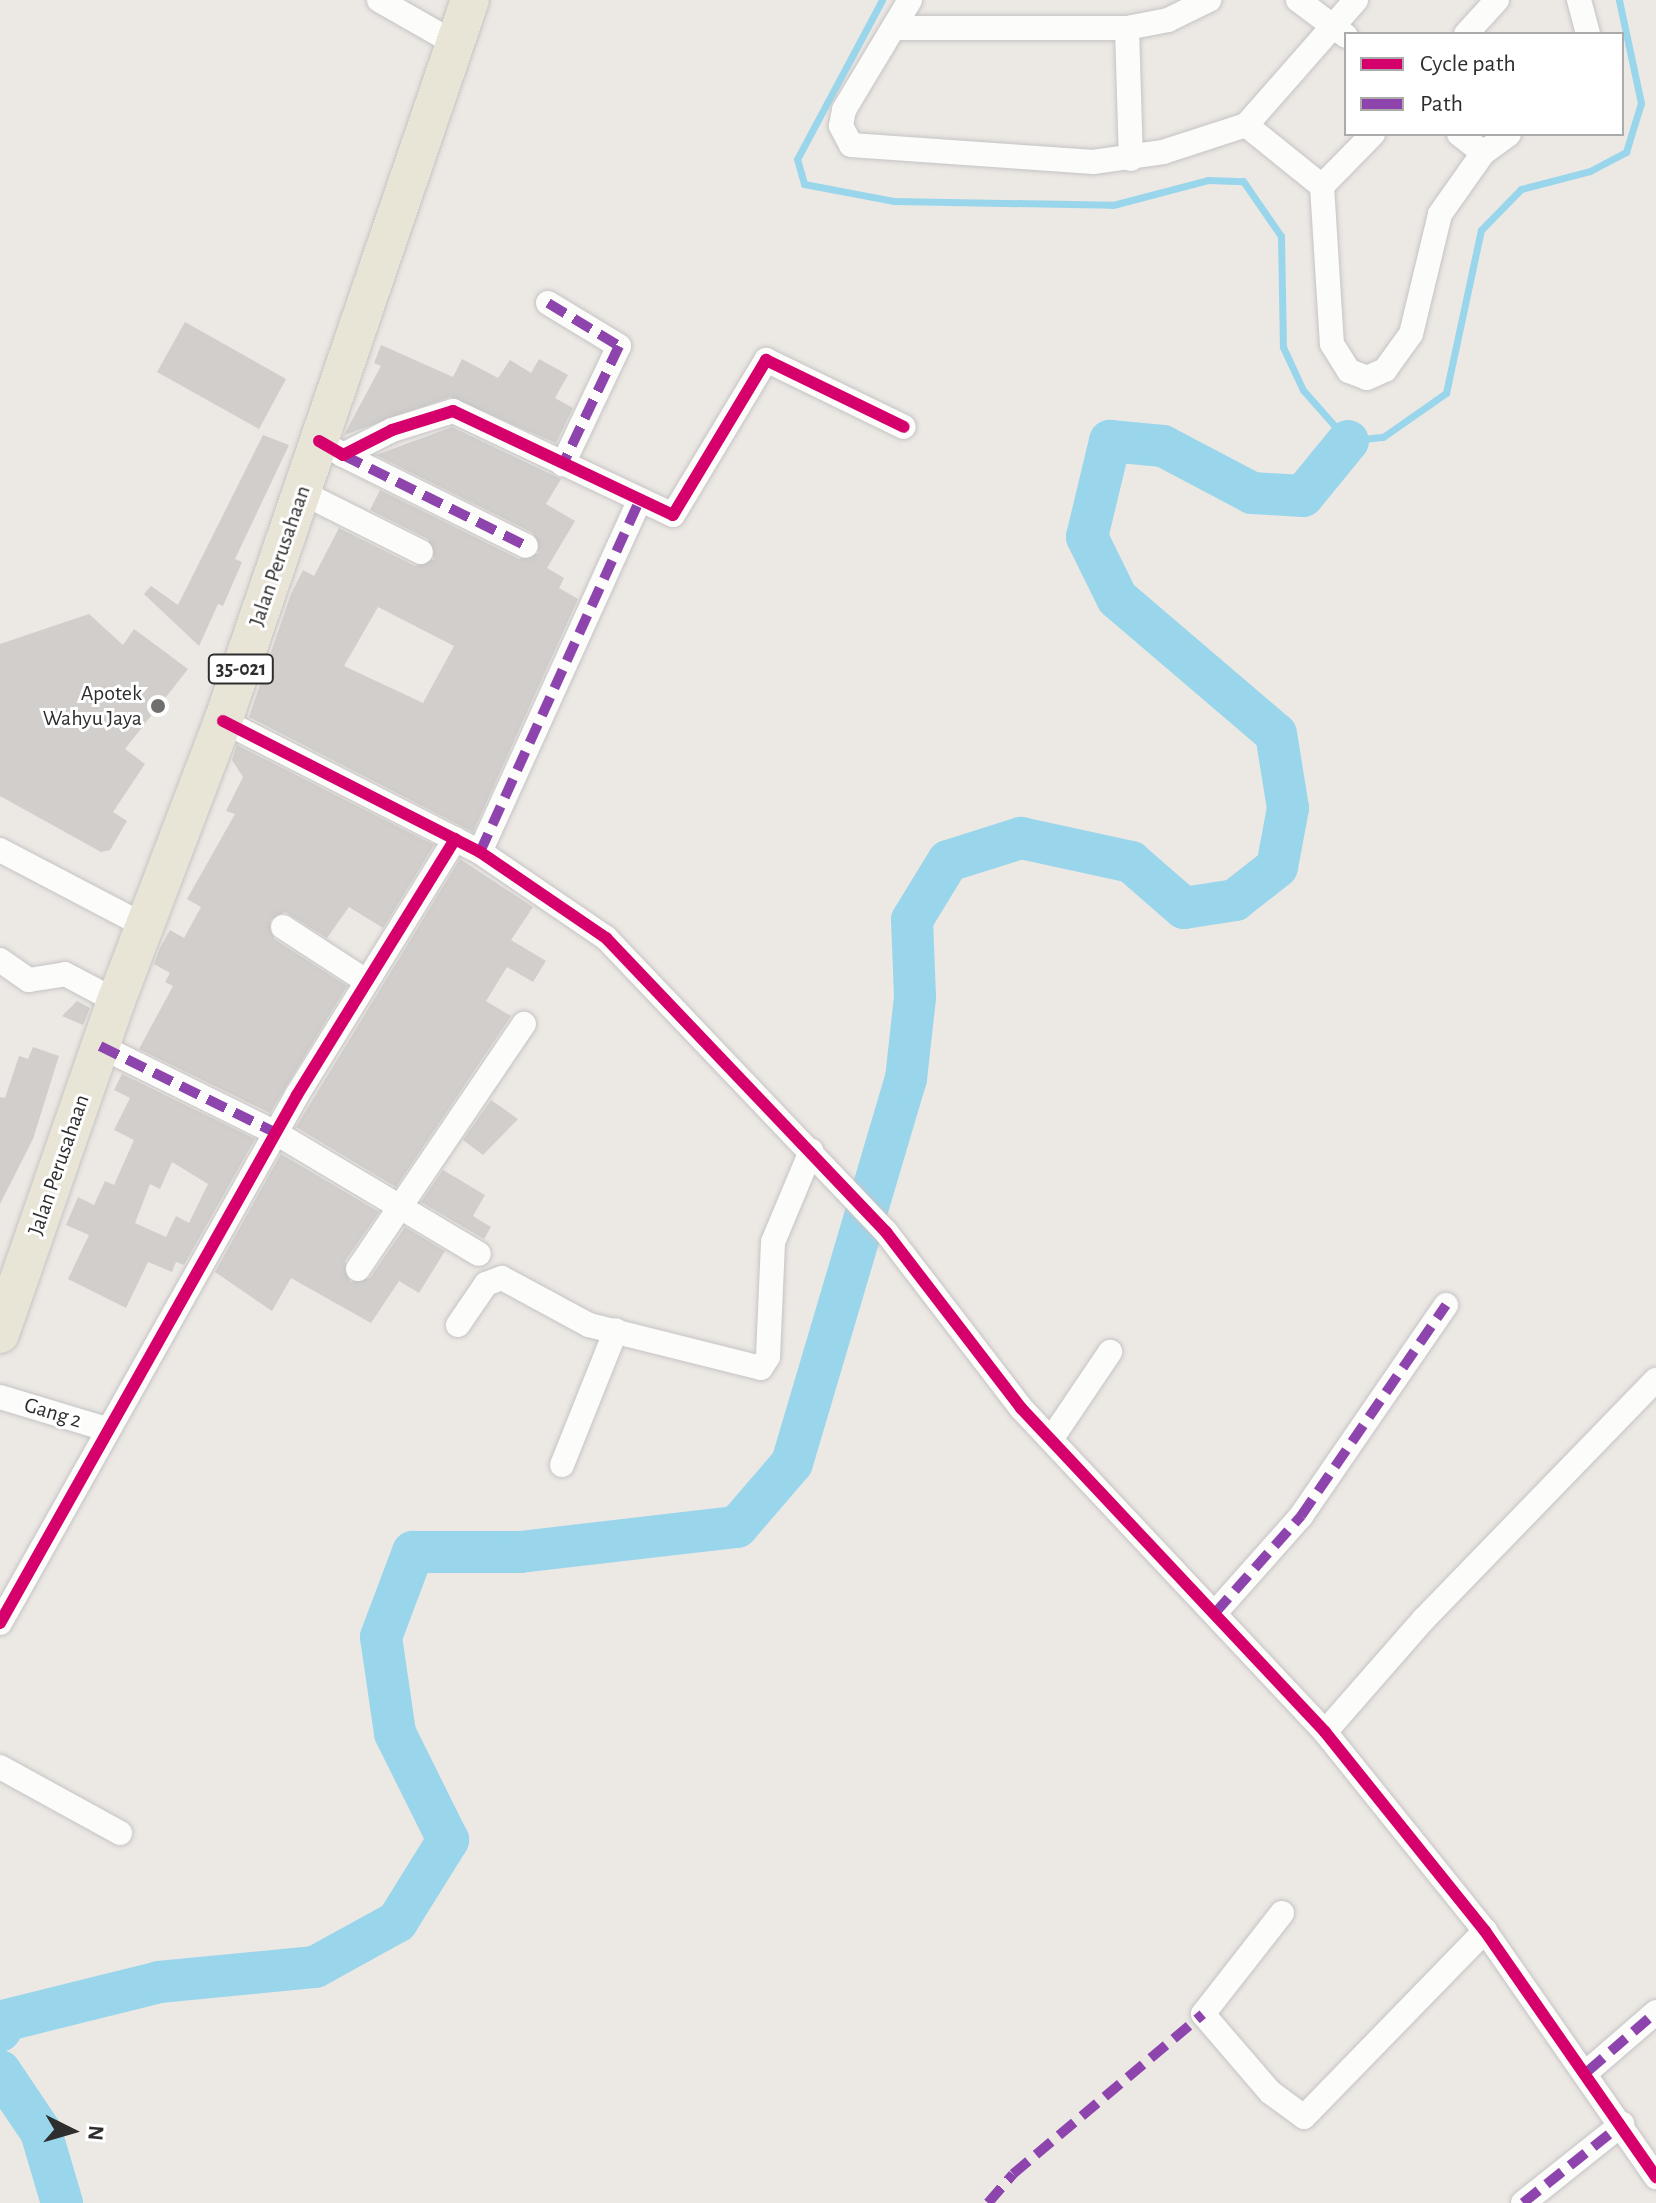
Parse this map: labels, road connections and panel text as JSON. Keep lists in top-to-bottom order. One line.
{"streets":{"main road":["Jalan Perusahaan","35-021"],"street":["Gang 2"]},"places":["Apotek Wahyu Jaya"],"legend":["Cycle path","Path"],"north":"right"}
